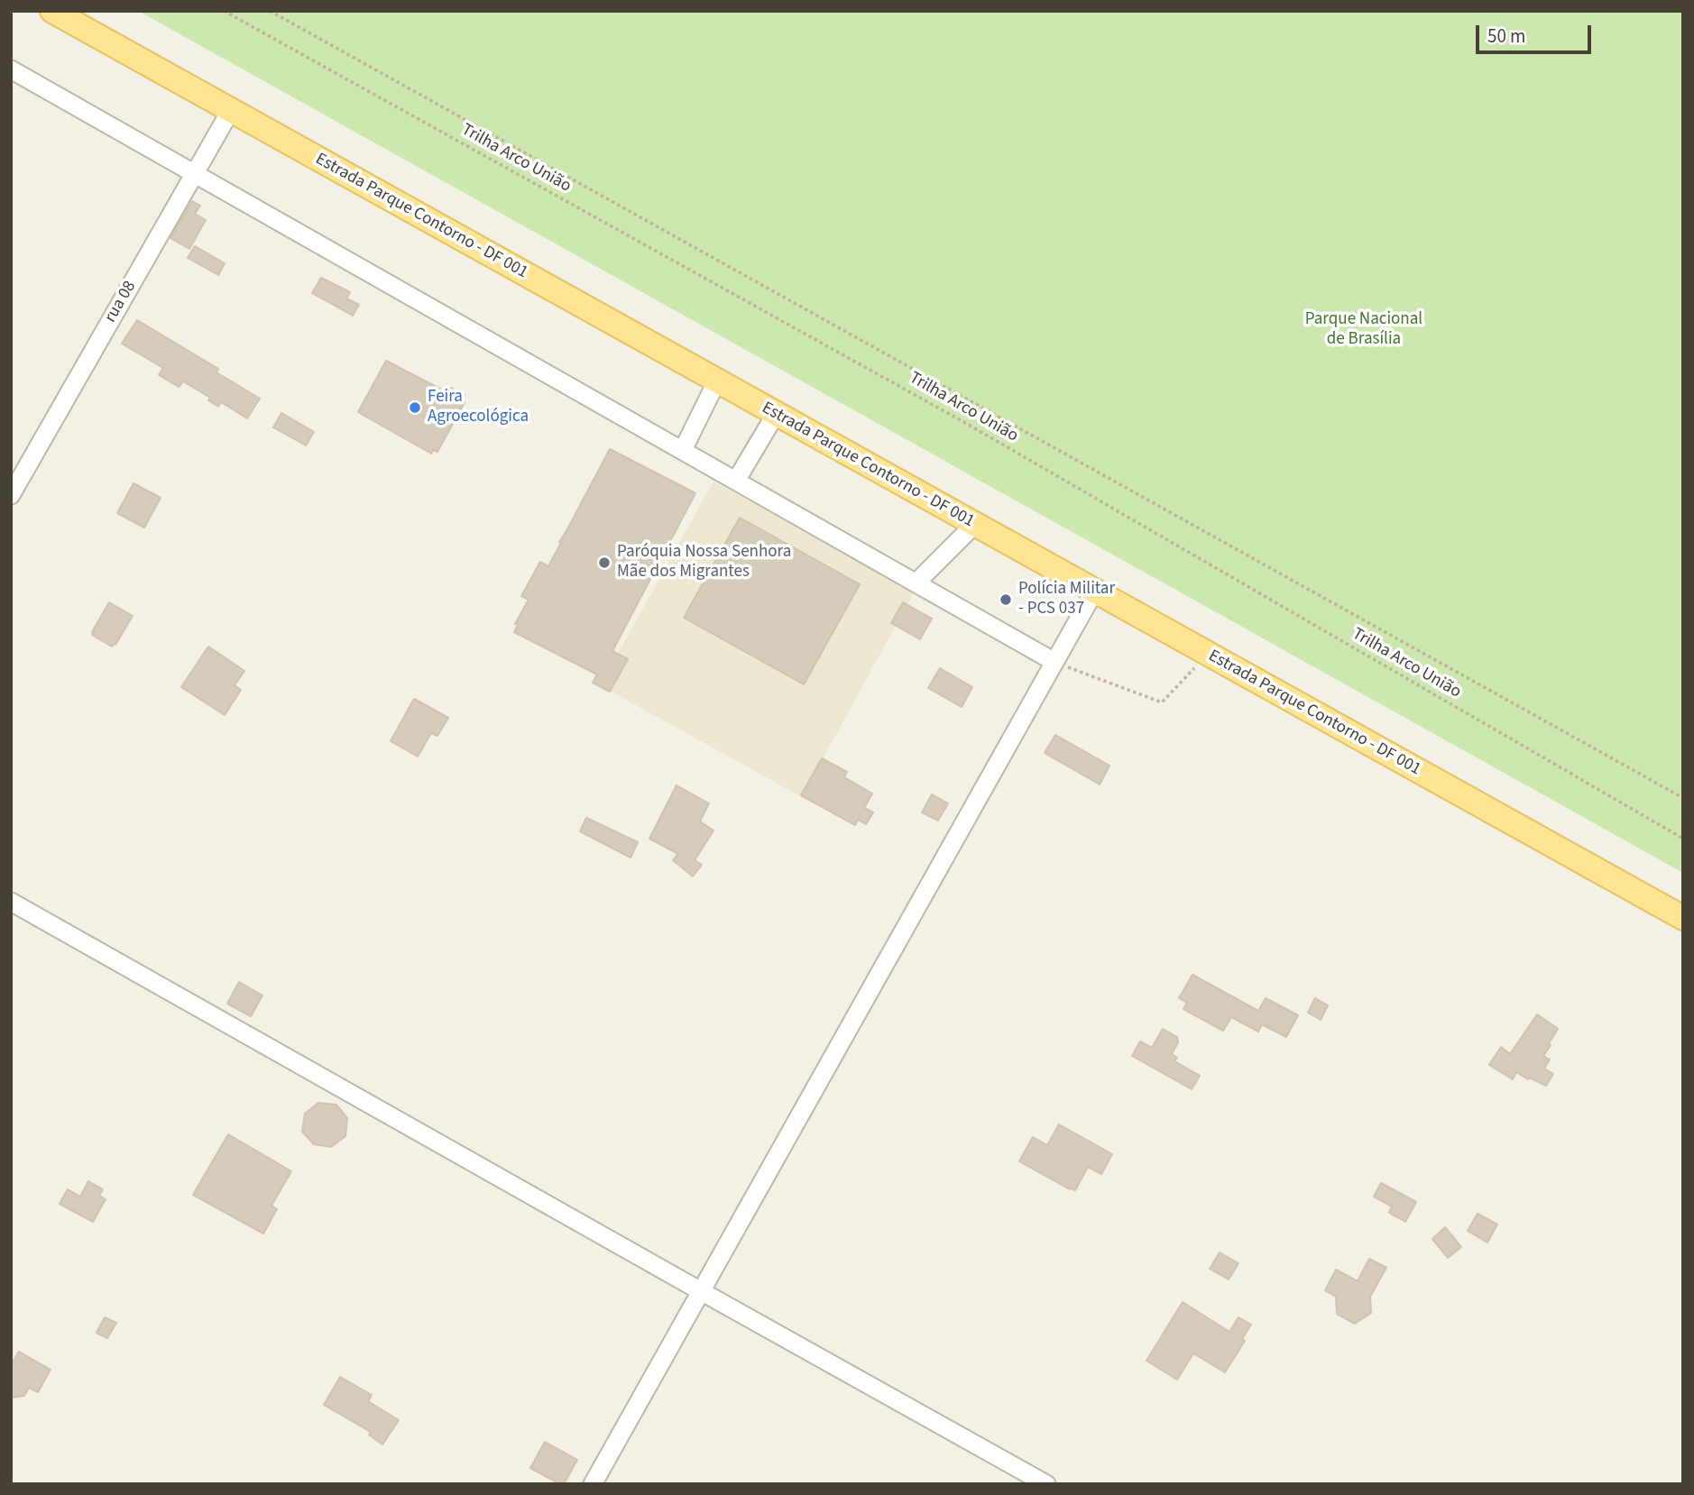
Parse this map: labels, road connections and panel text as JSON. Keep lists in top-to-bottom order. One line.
{"streets":{"main road":["Estrada Parque Contorno - DF 001"],"street":["rua 08"],"path":["Trilha Arco União"]},"crossings":[["Estrada Parque Contorno - DF 001","rua 08"]],"parks":["Parque Nacional de Brasília"],"places":["Feira Agroecológica","Paróquia Nossa Senhora Mãe dos Migrantes","Polícia Militar - PCS 037"],"scale_bar":"50 m"}
